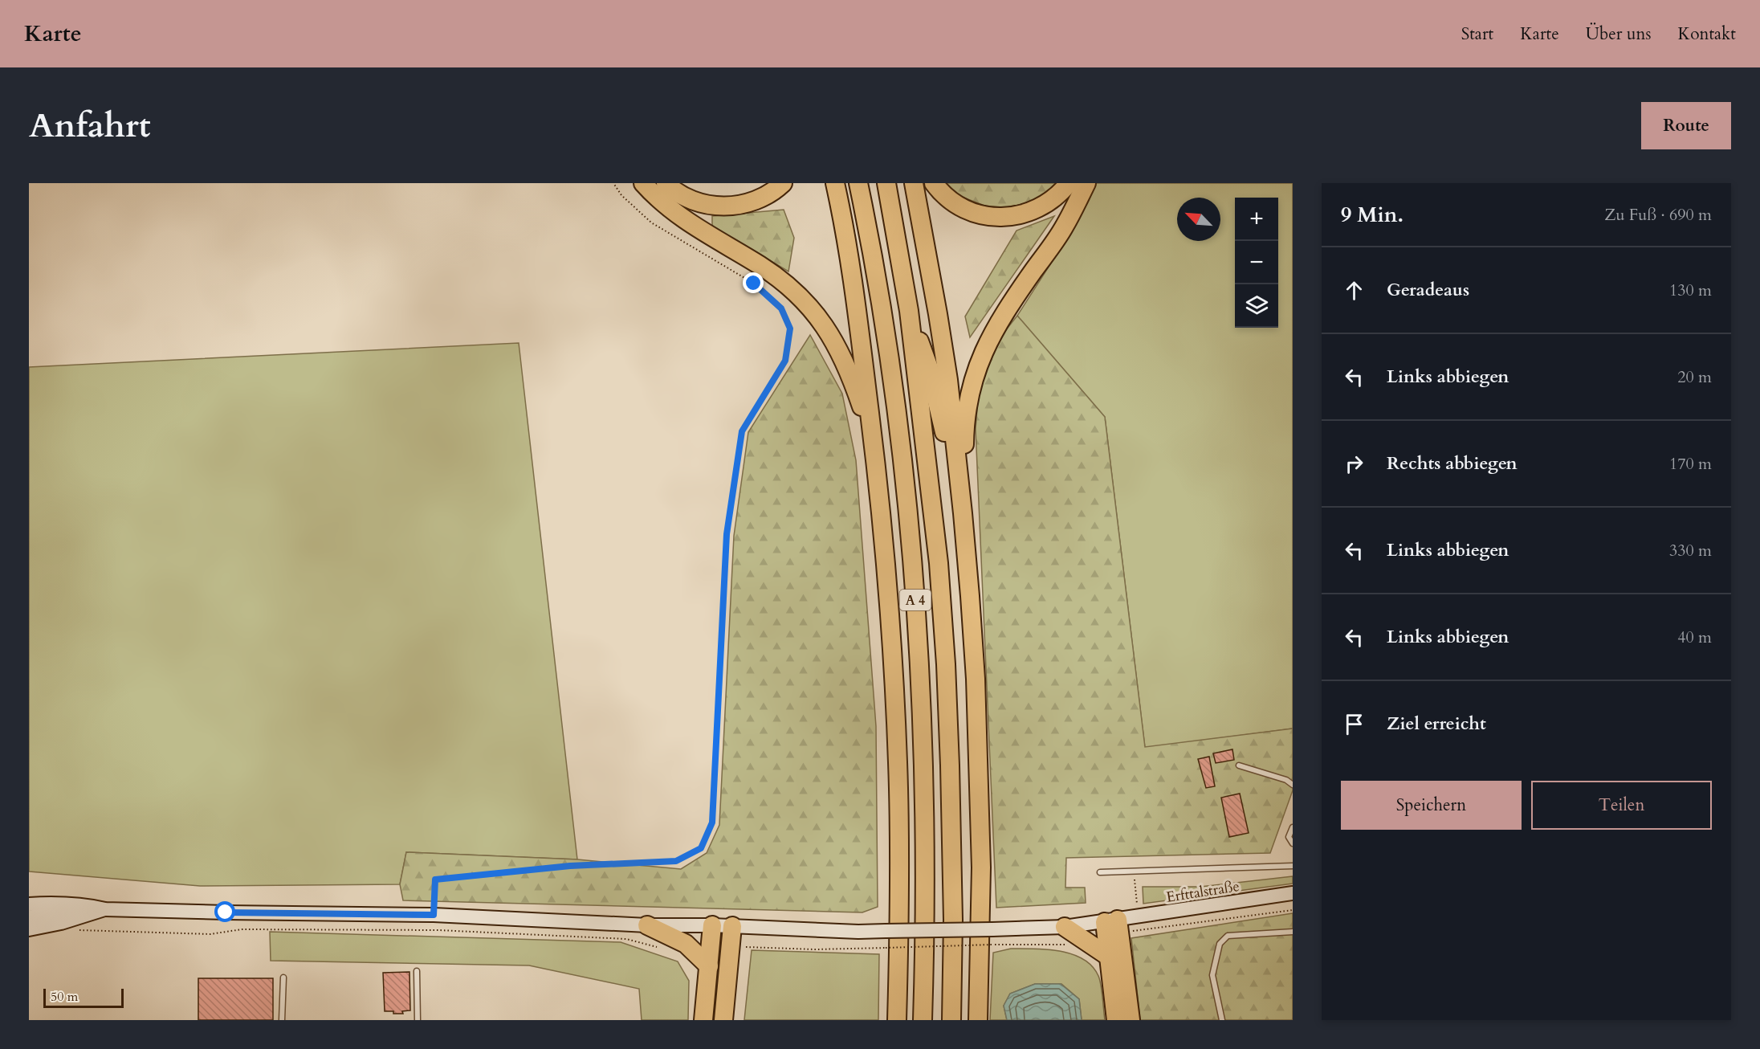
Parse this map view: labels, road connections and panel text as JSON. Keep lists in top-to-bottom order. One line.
{"streets":{"highway":["A 4"],"main road":["Erfttalstraße"]},"scale_bar":"50 m","north":"top left","page":{"header":"Karte","nav":["Start","Karte","Über uns","Kontakt"],"buttons":["Route",["Speichern","Teilen"]],"title":"Anfahrt","heading":["9 Min.","Zu Fuß · 690 m"],"map_buttons":["+","−"],"list":[["Geradeaus","130 m"],["Links abbiegen","20 m"],["Rechts abbiegen","170 m"],["Links abbiegen","330 m"],["Links abbiegen","40 m"],"Ziel erreicht"],"scale":"50 m"}}
